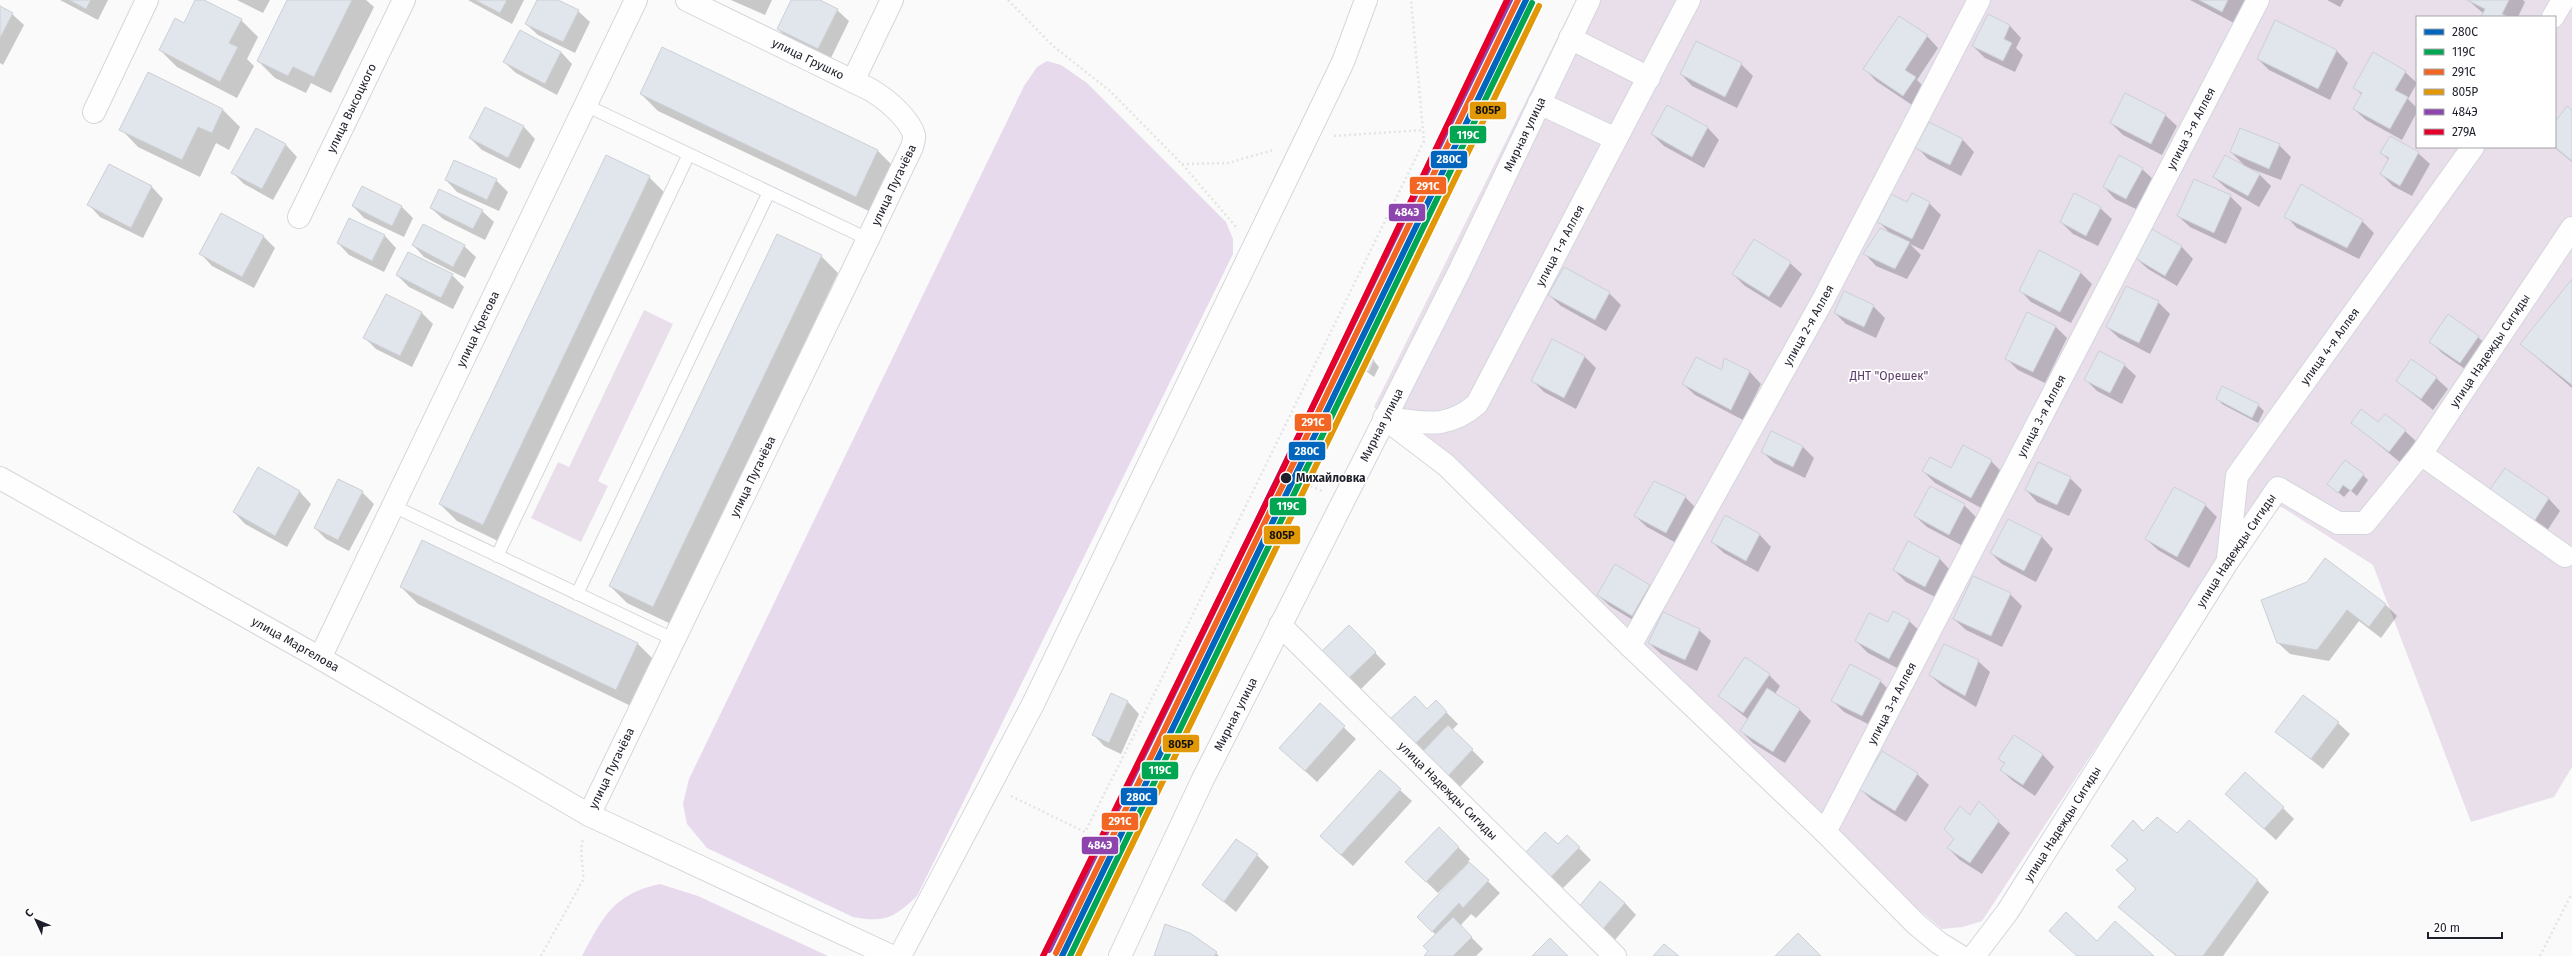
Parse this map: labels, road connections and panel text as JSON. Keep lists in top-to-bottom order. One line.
{"streets":{"street":["улица Грушко","улица Высоцкого","улица 3-я Аллея","Мирная улица","улица Пугачёва","улица 1-я Аллея","улица 2-я Аллея","улица Кретова","улица 4-я Аллея","улица Надежды Сигиды","улица Маргелова"]},"crossings":[["улица Грушко","улица Пугачёва"],["Мирная улица","улица 1-я Аллея"],["Мирная улица","улица Надежды Сигиды"],["улица Пугачёва","улица Маргелова"],["улица Кретова","улица Маргелова"],["улица 4-я Аллея","улица Надежды Сигиды"]],"parks":["ДНТ \"Орешек\""],"places":["Михайловка"],"lines":["transit line 280С","transit line 291С","transit line 484Э","transit line 279А","transit line 119С","transit line 805Р"],"legend":["280С","119С","291С","805Р","484Э","279А"],"scale_bar":"20 m","north":"top left"}
